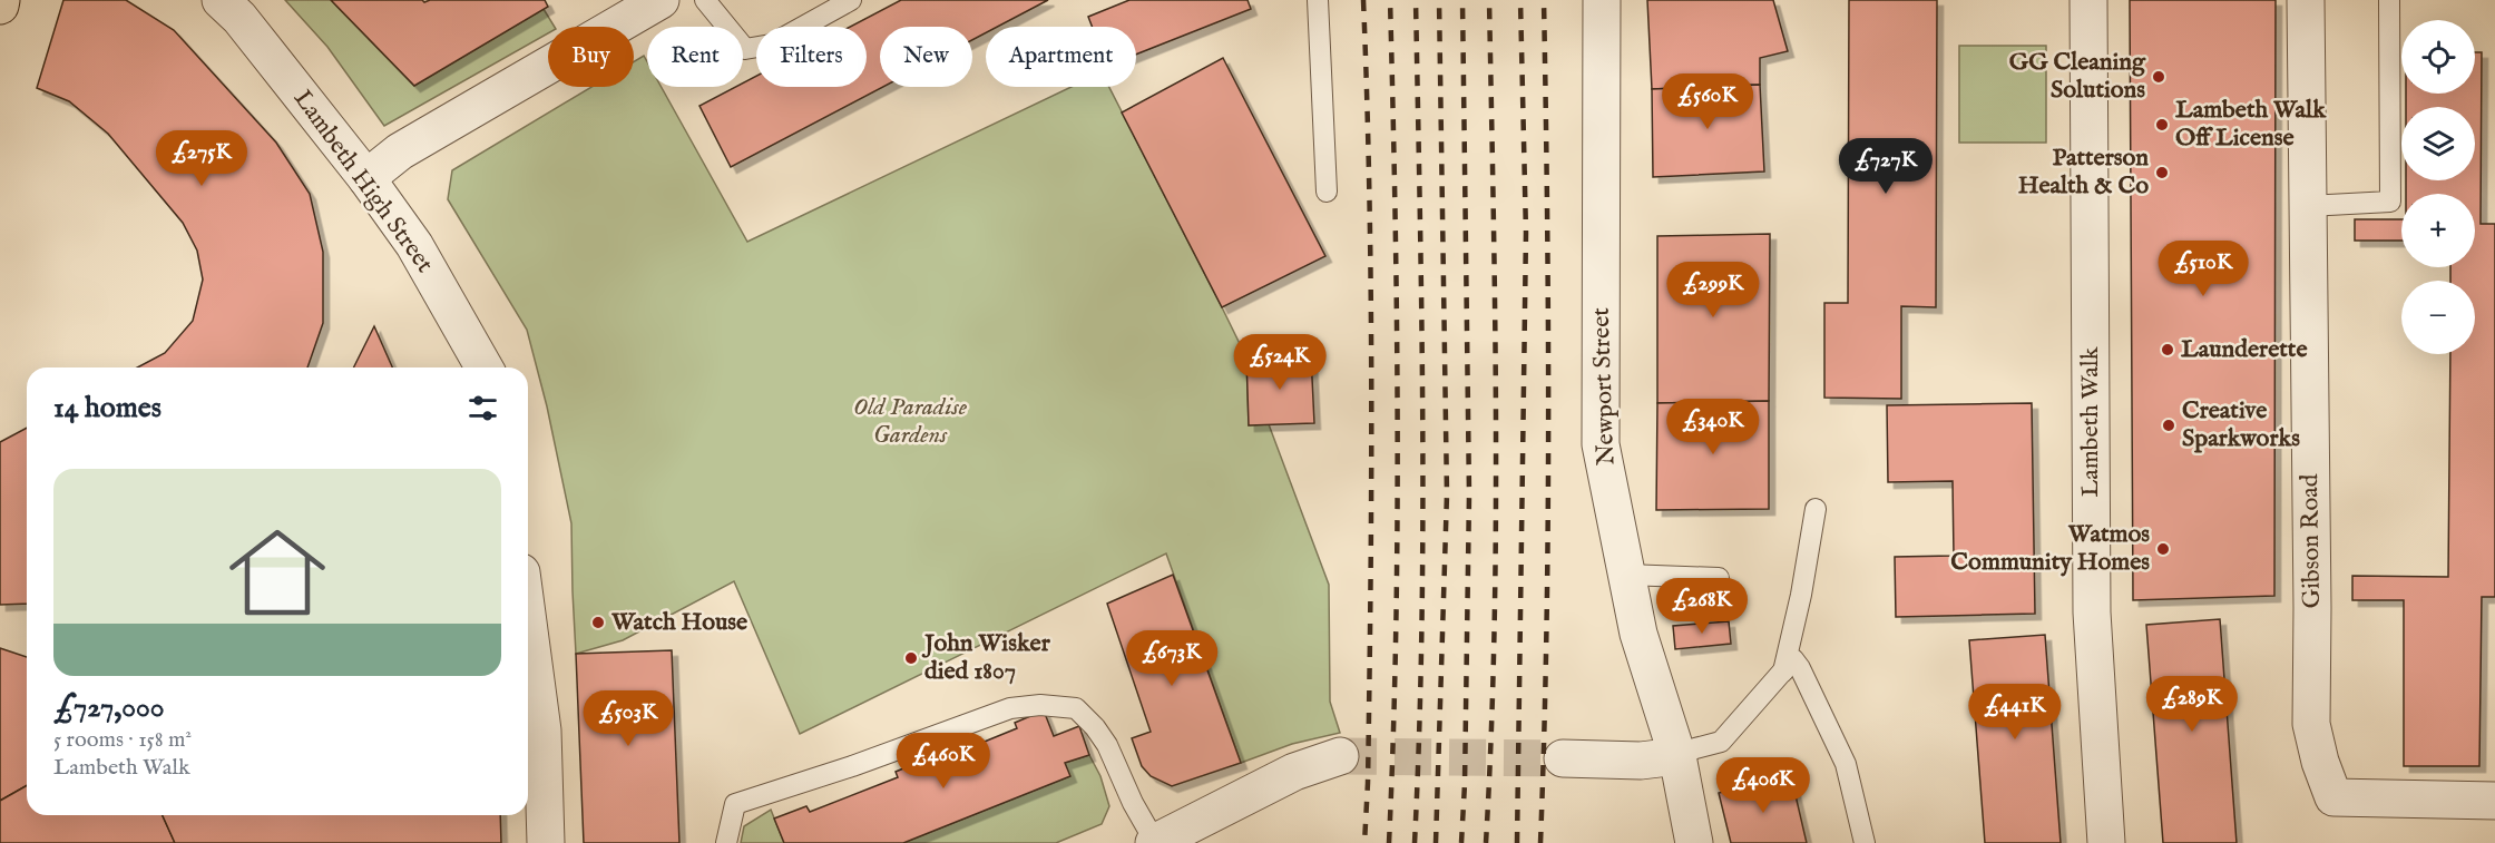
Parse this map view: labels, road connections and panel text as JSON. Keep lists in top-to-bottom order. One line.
{"streets":{"street":["Lambeth High Street","Newport Street","Lambeth Walk","Gibson Road"]},"parks":["Old Paradise Gardens"],"places":["GG Cleaning Solutions","Lambeth Walk Off License","Patterson Health & Co","Launderette","Creative Sparkworks","Watmos Community Homes","Watch House","John Wisker died 1807"],"page":{"map_buttons":["+","−"],"chip":["Buy","Rent","Filters","New","Apartment"],"price":["£560K","£275K","£727K","£510K","£299K","£524K","£340K","£268K","£673K","£289K","£441K","£503K","£460K","£406K"],"heading":"14 homes","list":[{"name":"£727,000","note":"5 rooms · 158 m² · Lambeth Walk"}]}}
